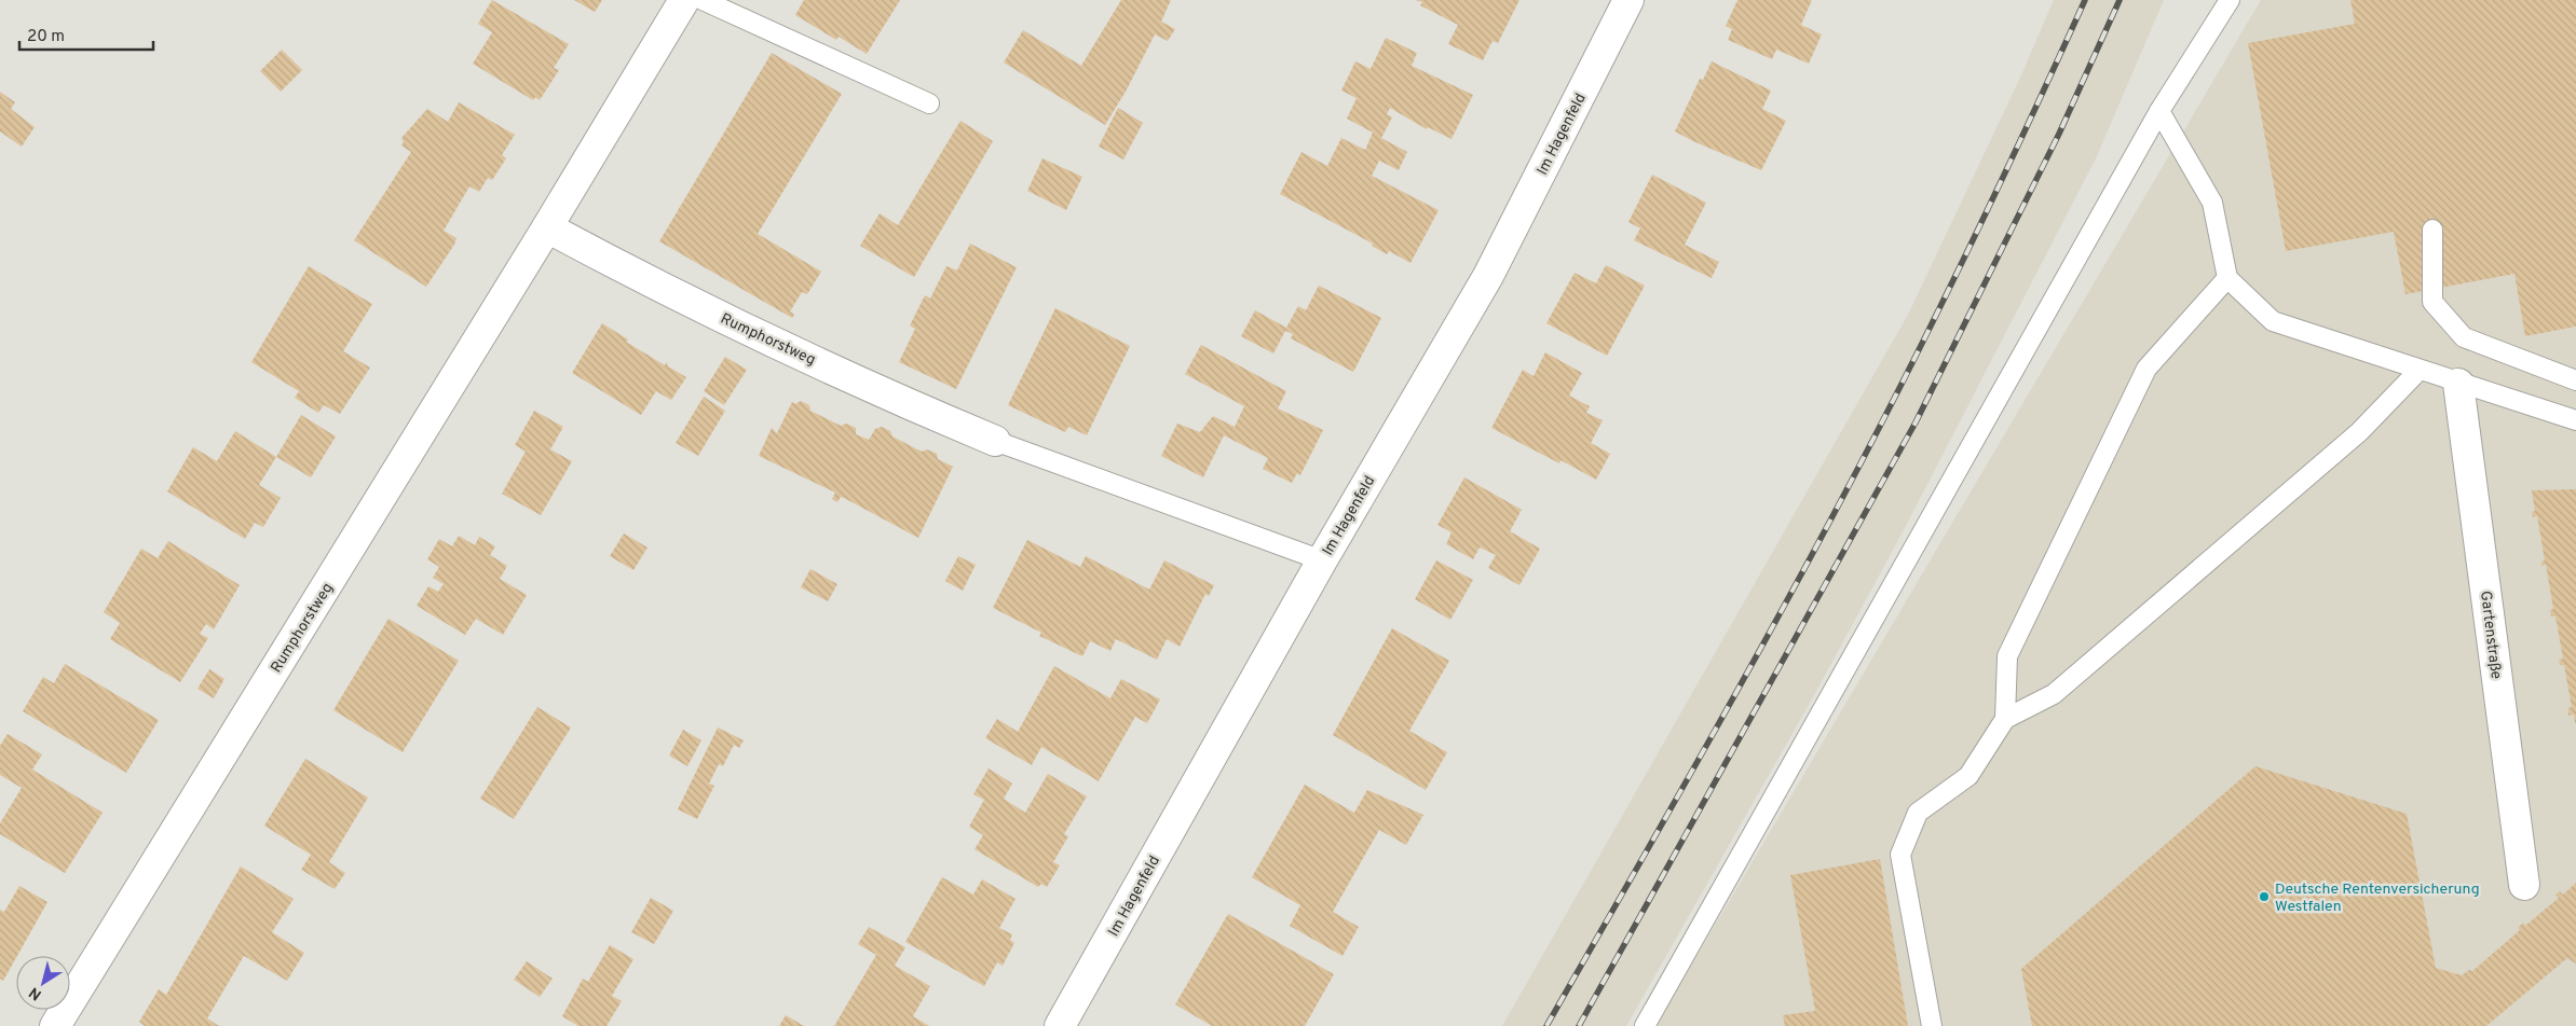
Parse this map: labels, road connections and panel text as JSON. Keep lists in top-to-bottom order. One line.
{"streets":{"street":["Im Hagenfeld","Rumphorstweg","Gartenstraße"]},"places":["Deutsche Rentenversicherung Westfalen"],"scale_bar":"20 m","north":"bottom left"}
